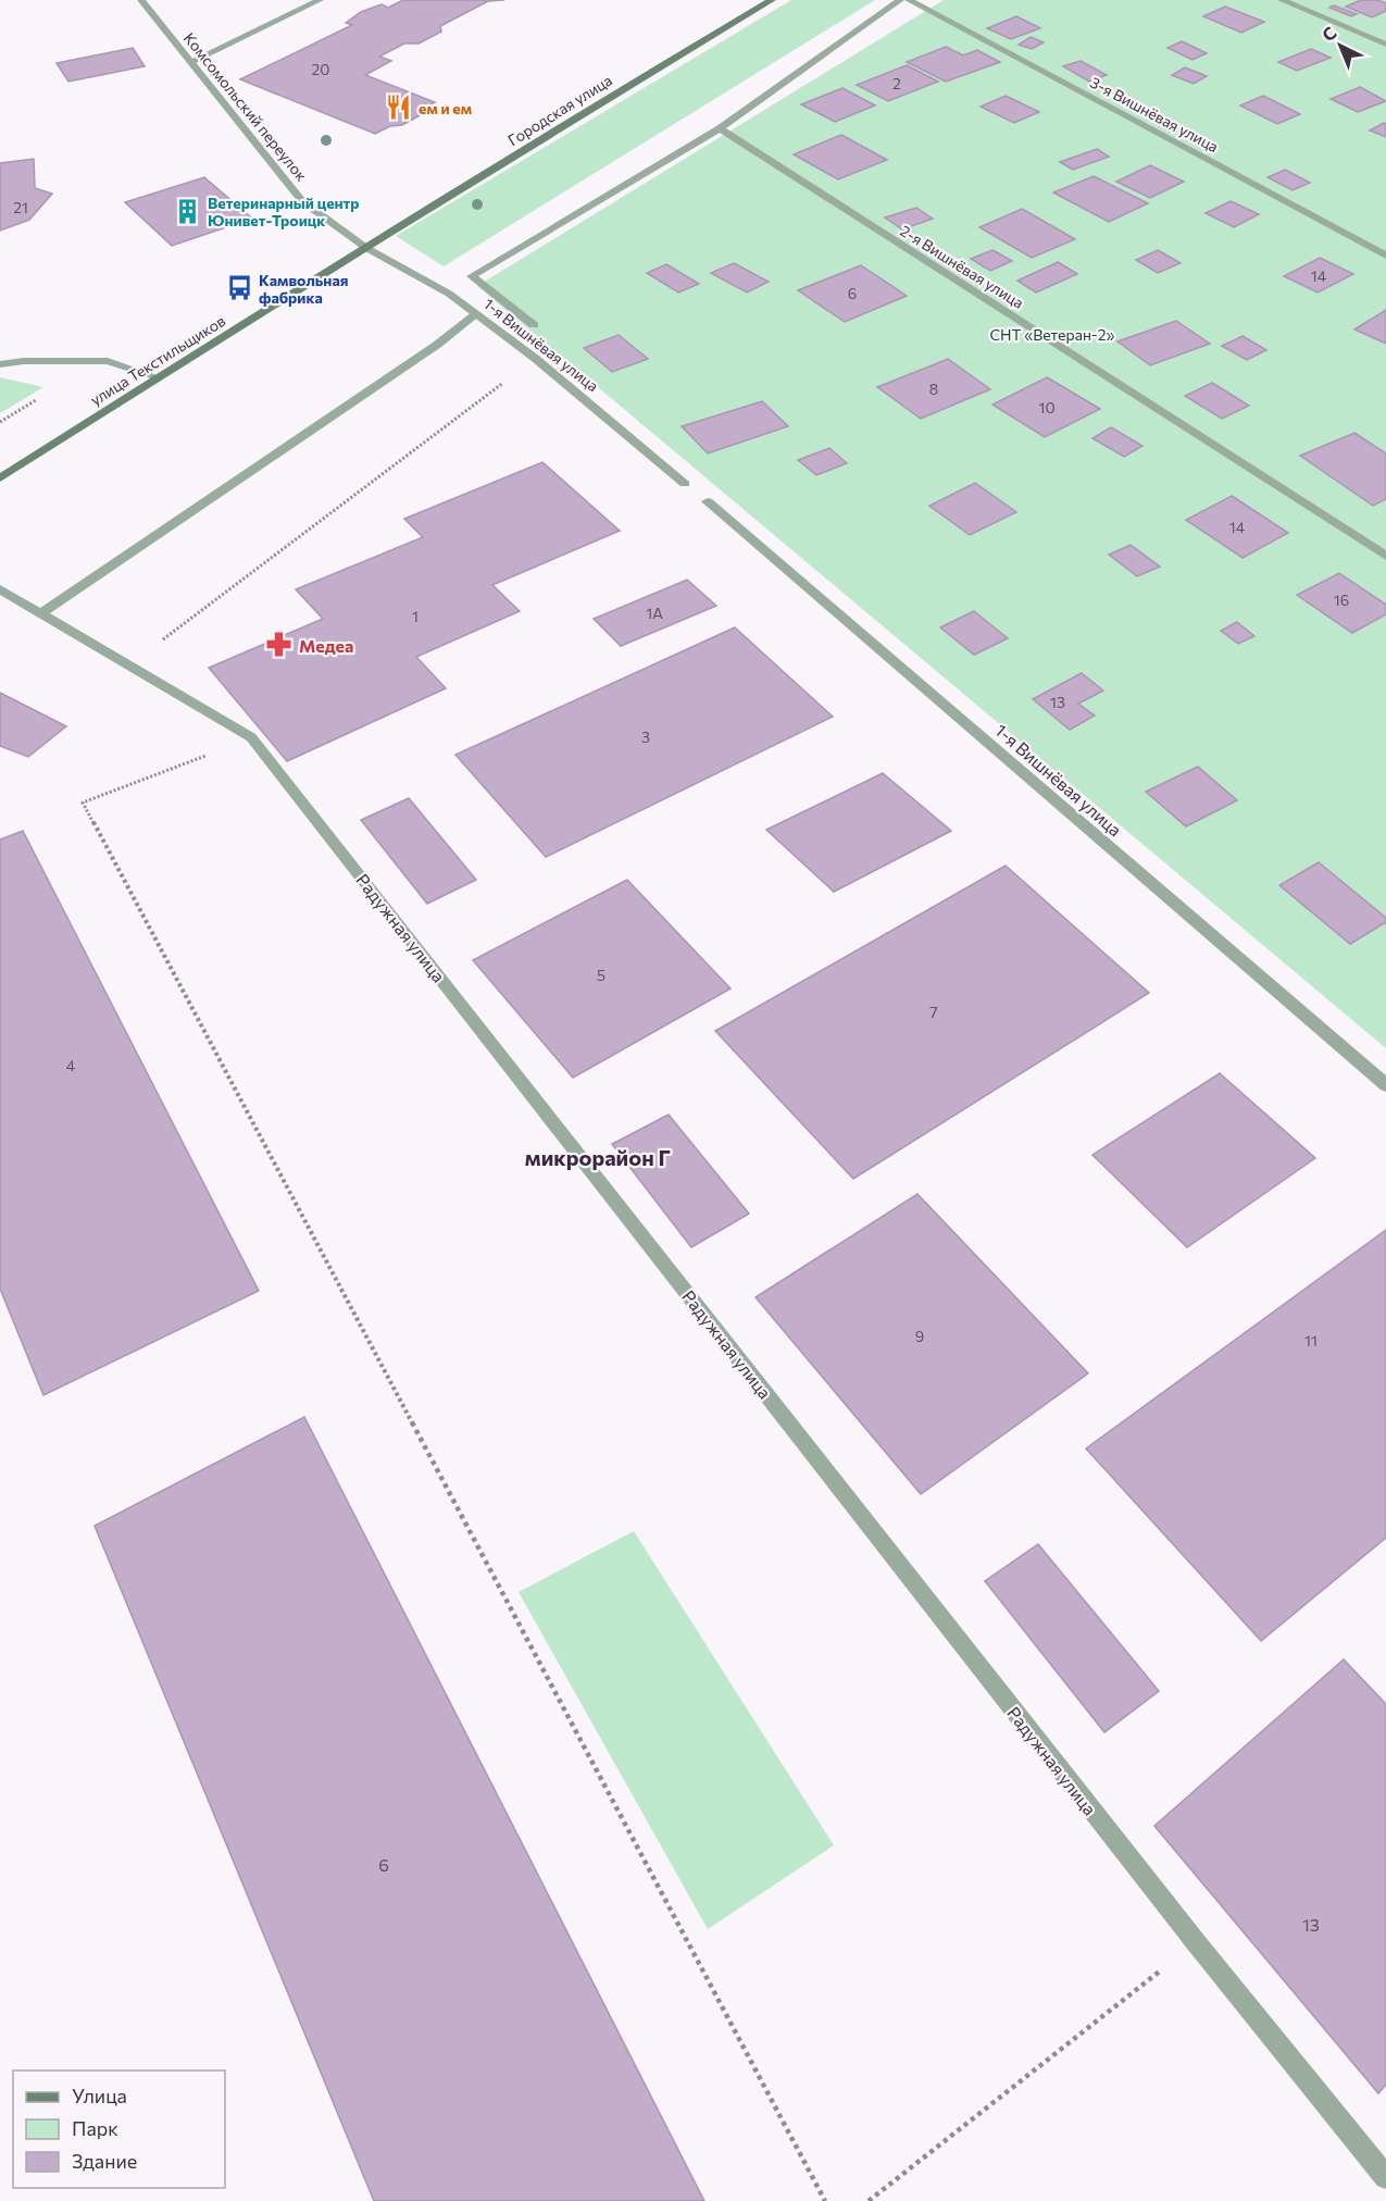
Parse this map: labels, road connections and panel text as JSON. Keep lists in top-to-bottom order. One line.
{"streets":{"main road":["Городская улица","улица Текстильщиков"],"street":["Комсомольский переулок","3-я Вишнёвая улица","2-я Вишнёвая улица","1-я Вишнёвая улица","Радужная улица"]},"crossings":[["Комсомольский переулок","Городская улица"],["Комсомольский переулок","1-я Вишнёвая улица"],["Комсомольский переулок","улица Текстильщиков"],["Городская улица","1-я Вишнёвая улица"],["Городская улица","улица Текстильщиков"],["1-я Вишнёвая улица","улица Текстильщиков"]],"districts":["микрорайон Г"],"parks":["СНТ «Ветеран-2»"],"places":{"restaurant":["ем и ем"],"building":["Ветеринарный центр Юнивет-Троицк"],"bus stop":["Камвольная фабрика"],"pharmacy":["Медеа"]},"house_numbers":["20","2","21","14","6","8","10","14","16","1А","1","13","3","5","7","4","9","11","6","13"],"legend":["Улица","Парк","Здание"],"north":"top left"}
